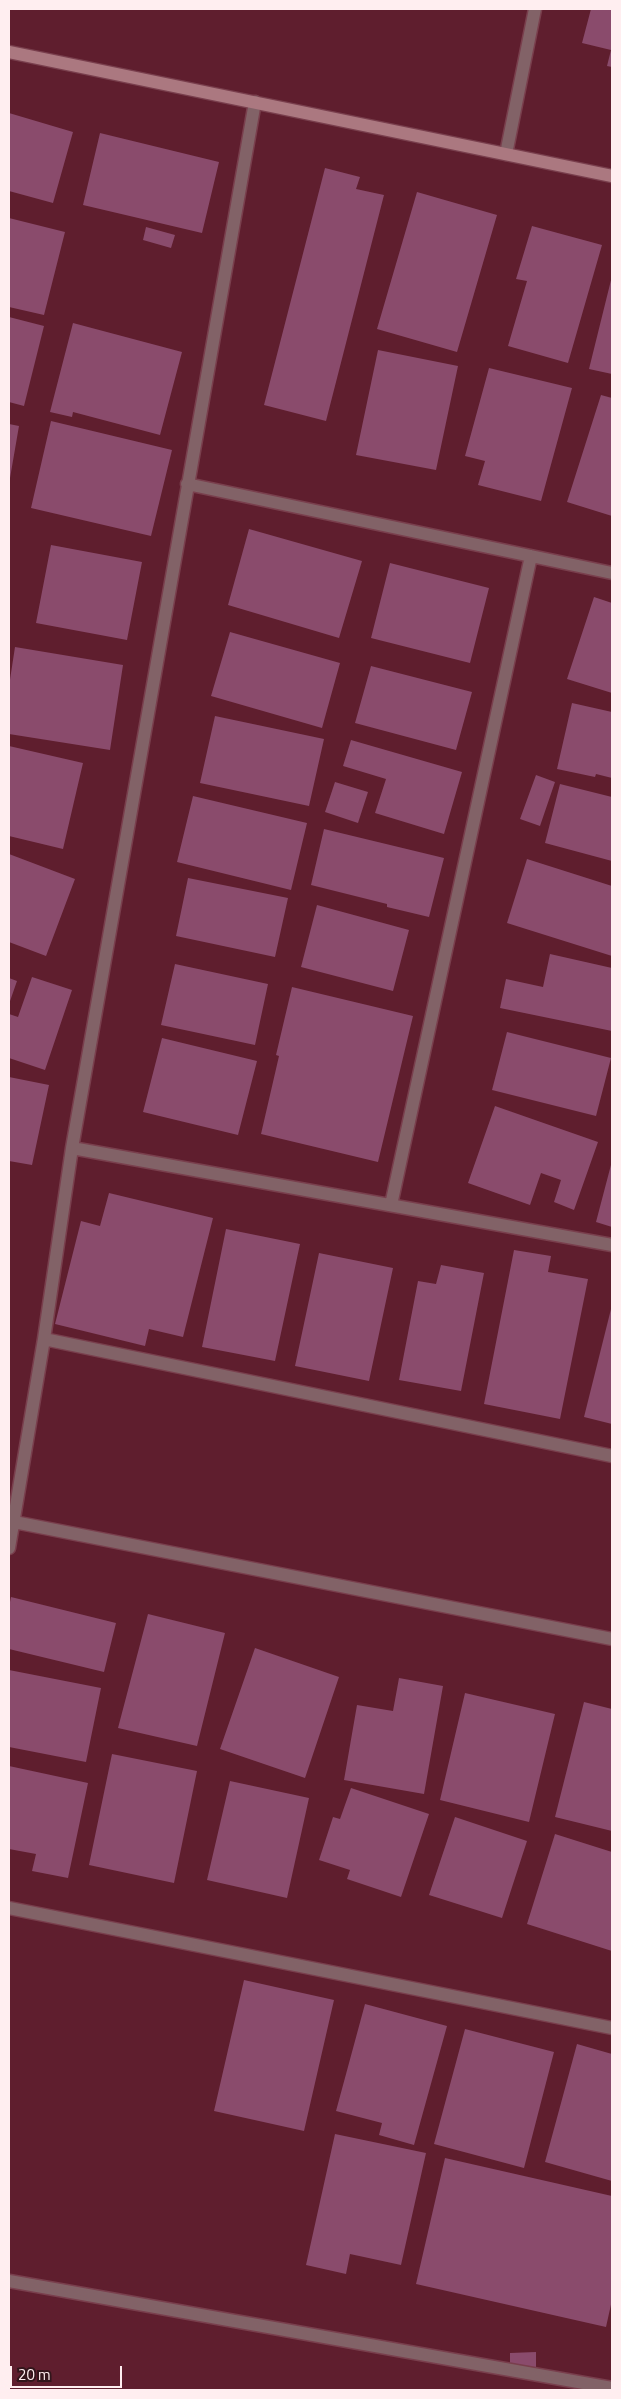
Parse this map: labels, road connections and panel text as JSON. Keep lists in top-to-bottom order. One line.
{"scale_bar":"20 m"}
